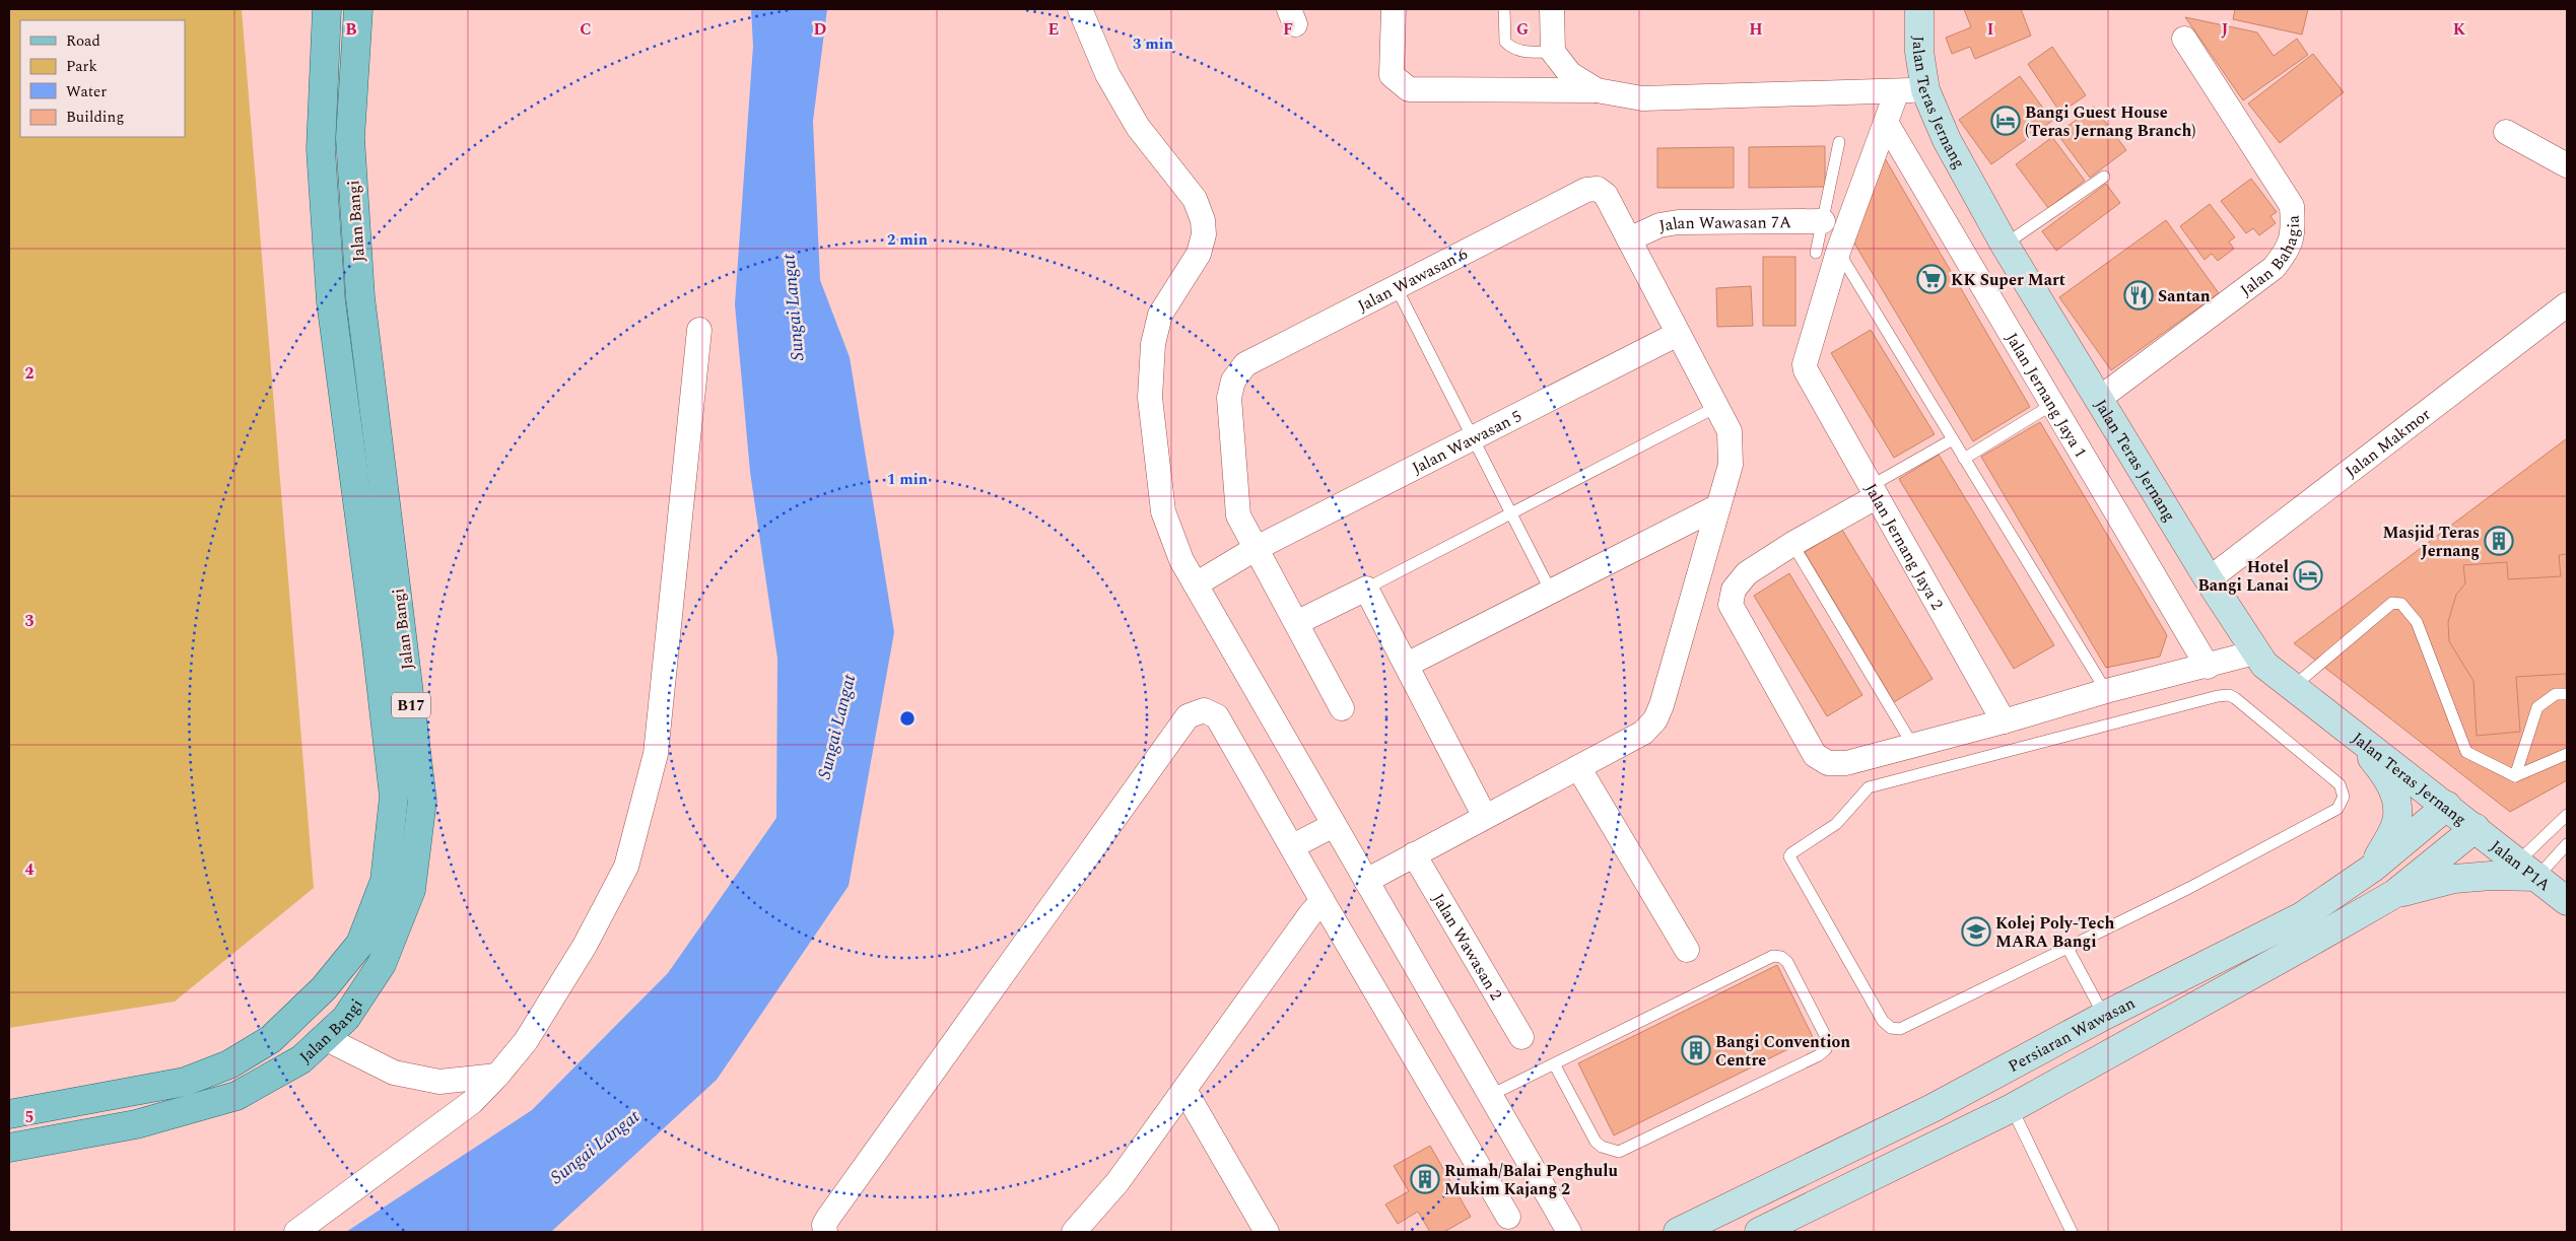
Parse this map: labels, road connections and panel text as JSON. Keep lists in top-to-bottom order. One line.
{"streets":{"main road":["Jalan Teras Jernang","Jalan Bangi","B17","Jalan P1A","Persiaran Wawasan"],"street":["Jalan Wawasan 7A","Jalan Bahagia","Jalan Wawasan 6","Jalan Jernang Jaya 1","Jalan Wawasan 5","Jalan Makmor","Jalan Jernang Jaya 2","Jalan Wawasan 2"]},"crossings":[["Jalan Teras Jernang","Jalan Bahagia"],["Jalan Teras Jernang","Jalan Makmor"],["Jalan Teras Jernang","Jalan P1A"],["Jalan Teras Jernang","Persiaran Wawasan"],["Jalan Wawasan 7A","Jalan Wawasan 6"],["Jalan Wawasan 6","Jalan Wawasan 5"],["Jalan P1A","Persiaran Wawasan"]],"water":["Sungai Langat"],"places":{"hotel":["Bangi Guest House (Teras Jernang Branch)","Hotel Bangi Lanai"],"supermarket":["KK Super Mart"],"restaurant":["Santan"],"building":["Masjid Teras Jernang","Bangi Convention Centre","Rumah/Balai Penghulu Mukim Kajang 2"],"school or university":["Kolej Poly-Tech MARA Bangi"]},"legend":["Road","Park","Water","Building"],"grid":{"columns":["B","C","D","E","F","G","H","I","J","K"],"rows":["2","3","4","5"]},"rings":["3 min","2 min","1 min"]}
